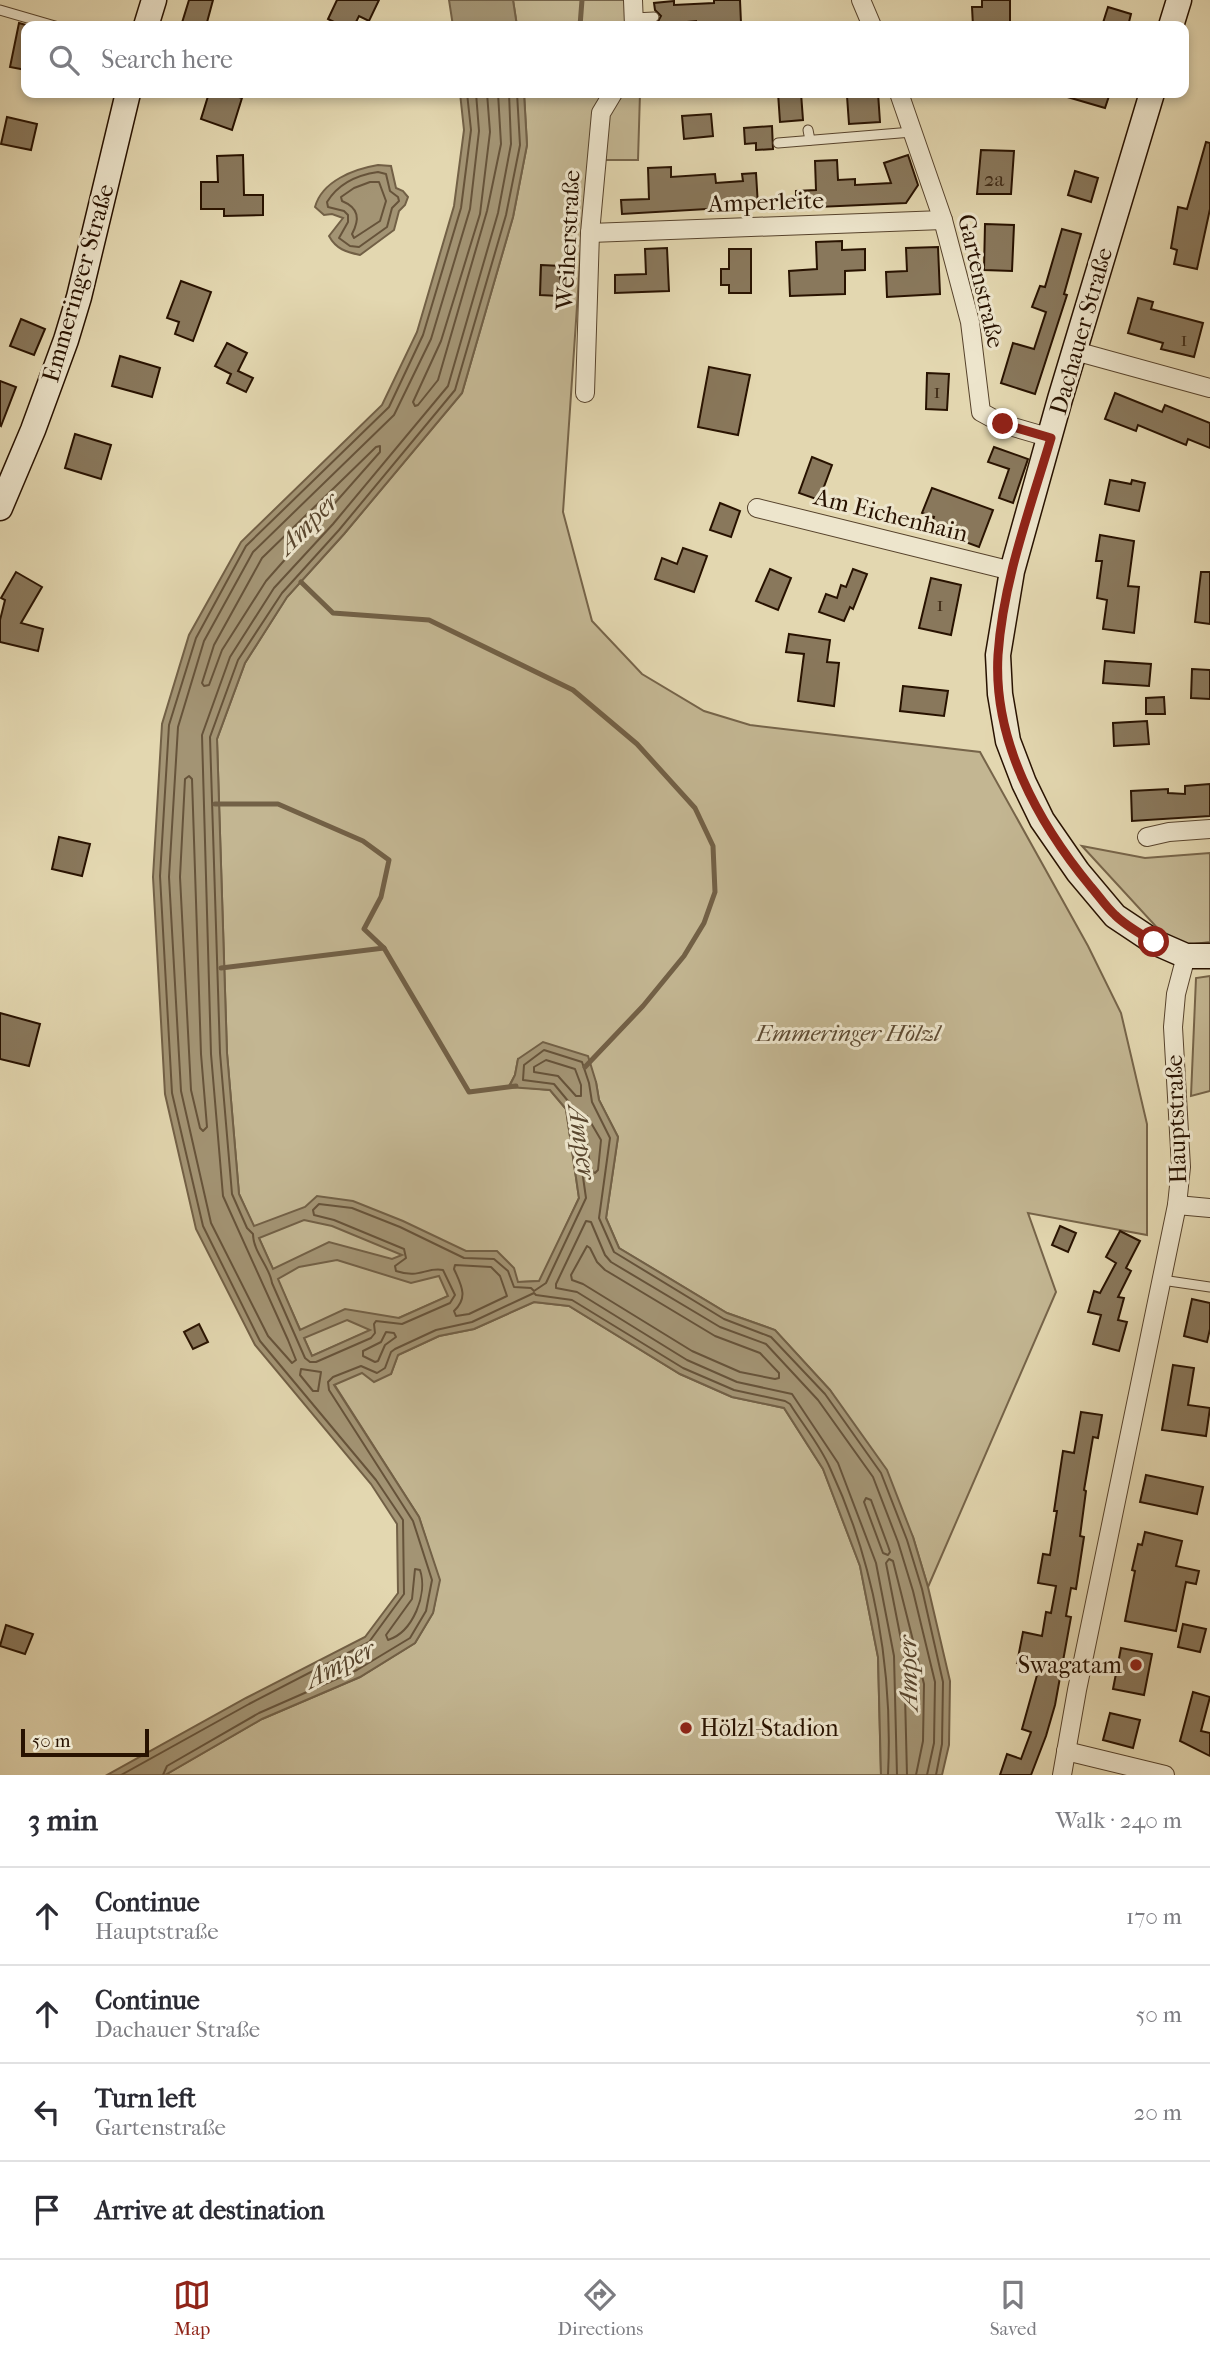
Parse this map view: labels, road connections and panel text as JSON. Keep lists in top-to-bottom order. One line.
{"streets":{"street":["Amperleite","Weiherstraße","Gartenstraße","Emmeringer Straße","Dachauer Straße","Am Eichenhain","Hauptstraße"]},"crossings":[["Amperleite","Weiherstraße"],["Amperleite","Gartenstraße"],["Gartenstraße","Dachauer Straße"],["Dachauer Straße","Am Eichenhain"],["Dachauer Straße","Hauptstraße"],["Am Eichenhain","Hauptstraße"]],"water":["Amper"],"parks":["Emmeringer Hölzl"],"places":["Swagatam","Hölzl-Stadion"],"house_numbers":["2a","1","1","1"],"scale_bar":"50 m","page":{"search":"Search here","scale":"50 m","heading":["3 min","Walk · 240 m"],"list":[["Continue","Hauptstraße","170 m"],["Continue","Dachauer Straße","50 m"],["Turn left","Gartenstraße","20 m"],"Arrive at destination"],"nav":["Map","Directions","Saved"]}}
